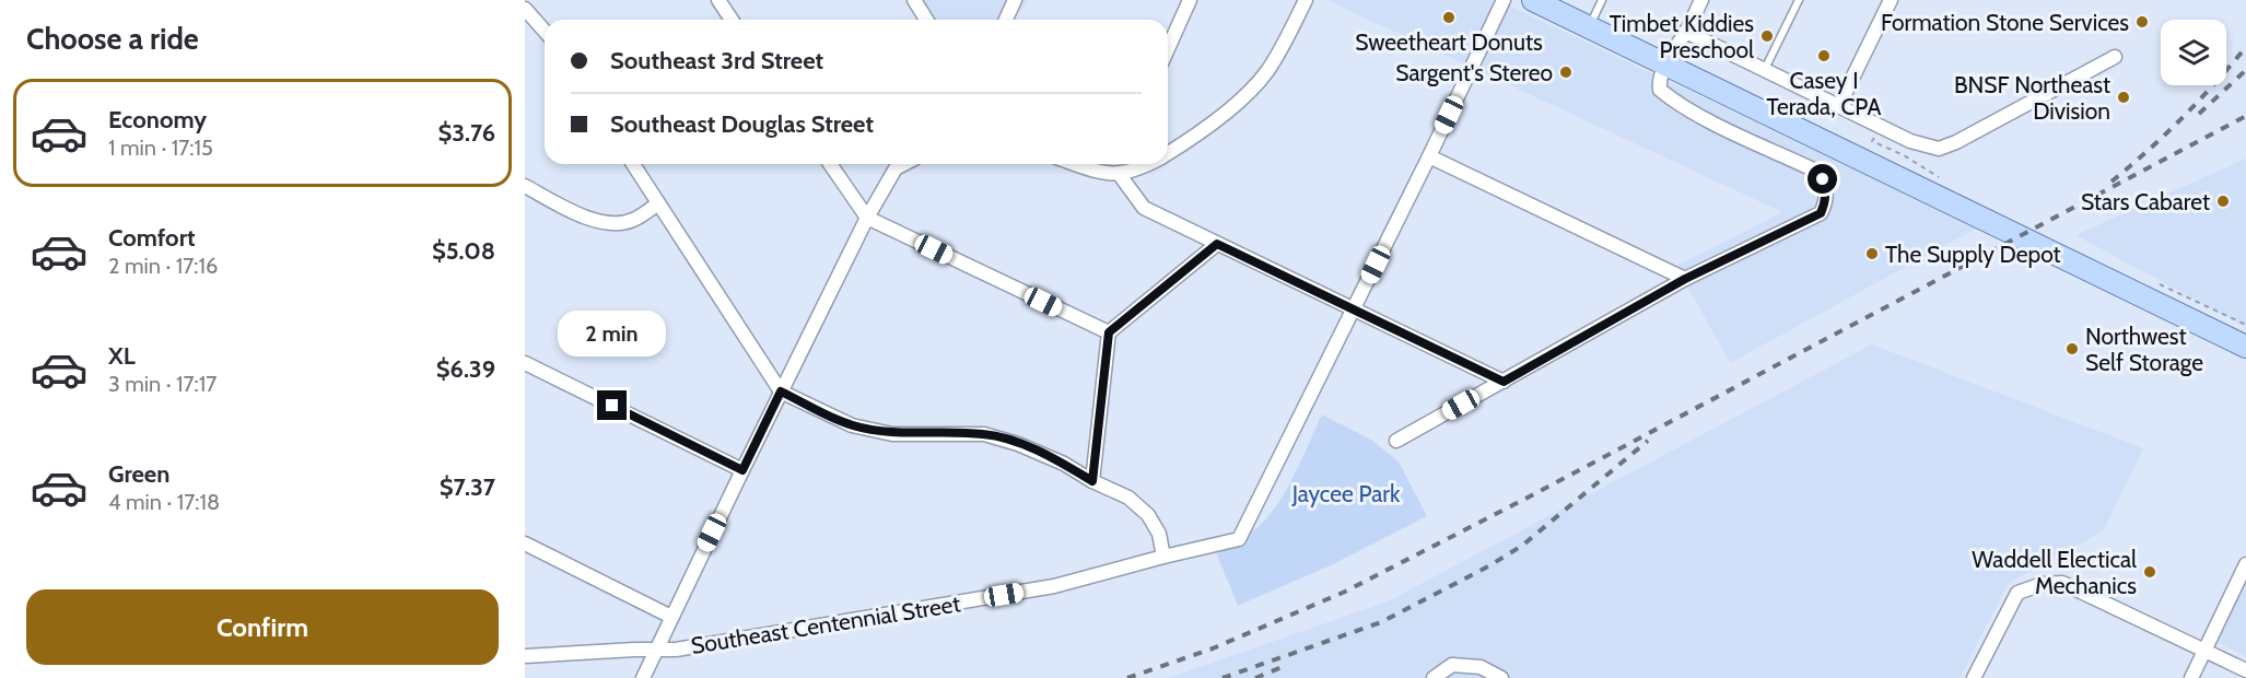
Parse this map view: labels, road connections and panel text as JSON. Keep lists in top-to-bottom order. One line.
{"streets":{"street":["Southeast Centennial Street"]},"parks":["Jaycee Park"],"places":["Sweetheart Donuts","Formation Stone Services","Timbet Kiddies Preschool","Casey I Terada, CPA","Sargent's Stereo","BNSF Northeast Division","Stars Cabaret","The Supply Depot","Northwest Self Storage","Waddell Electical Mechanics"],"page":{"heading":"Choose a ride","banner":["Southeast 3rd Street","Southeast Douglas Street"],"list":[{"name":"Economy","note":"1 min · 17:15","value":"$3.76"},{"name":"Comfort","note":"2 min · 17:16","value":"$5.08"},{"name":"XL","note":"3 min · 17:17","value":"$6.39"},{"name":"Green","note":"4 min · 17:18","value":"$7.37"}],"bubble":"2 min","buttons":"Confirm"}}
